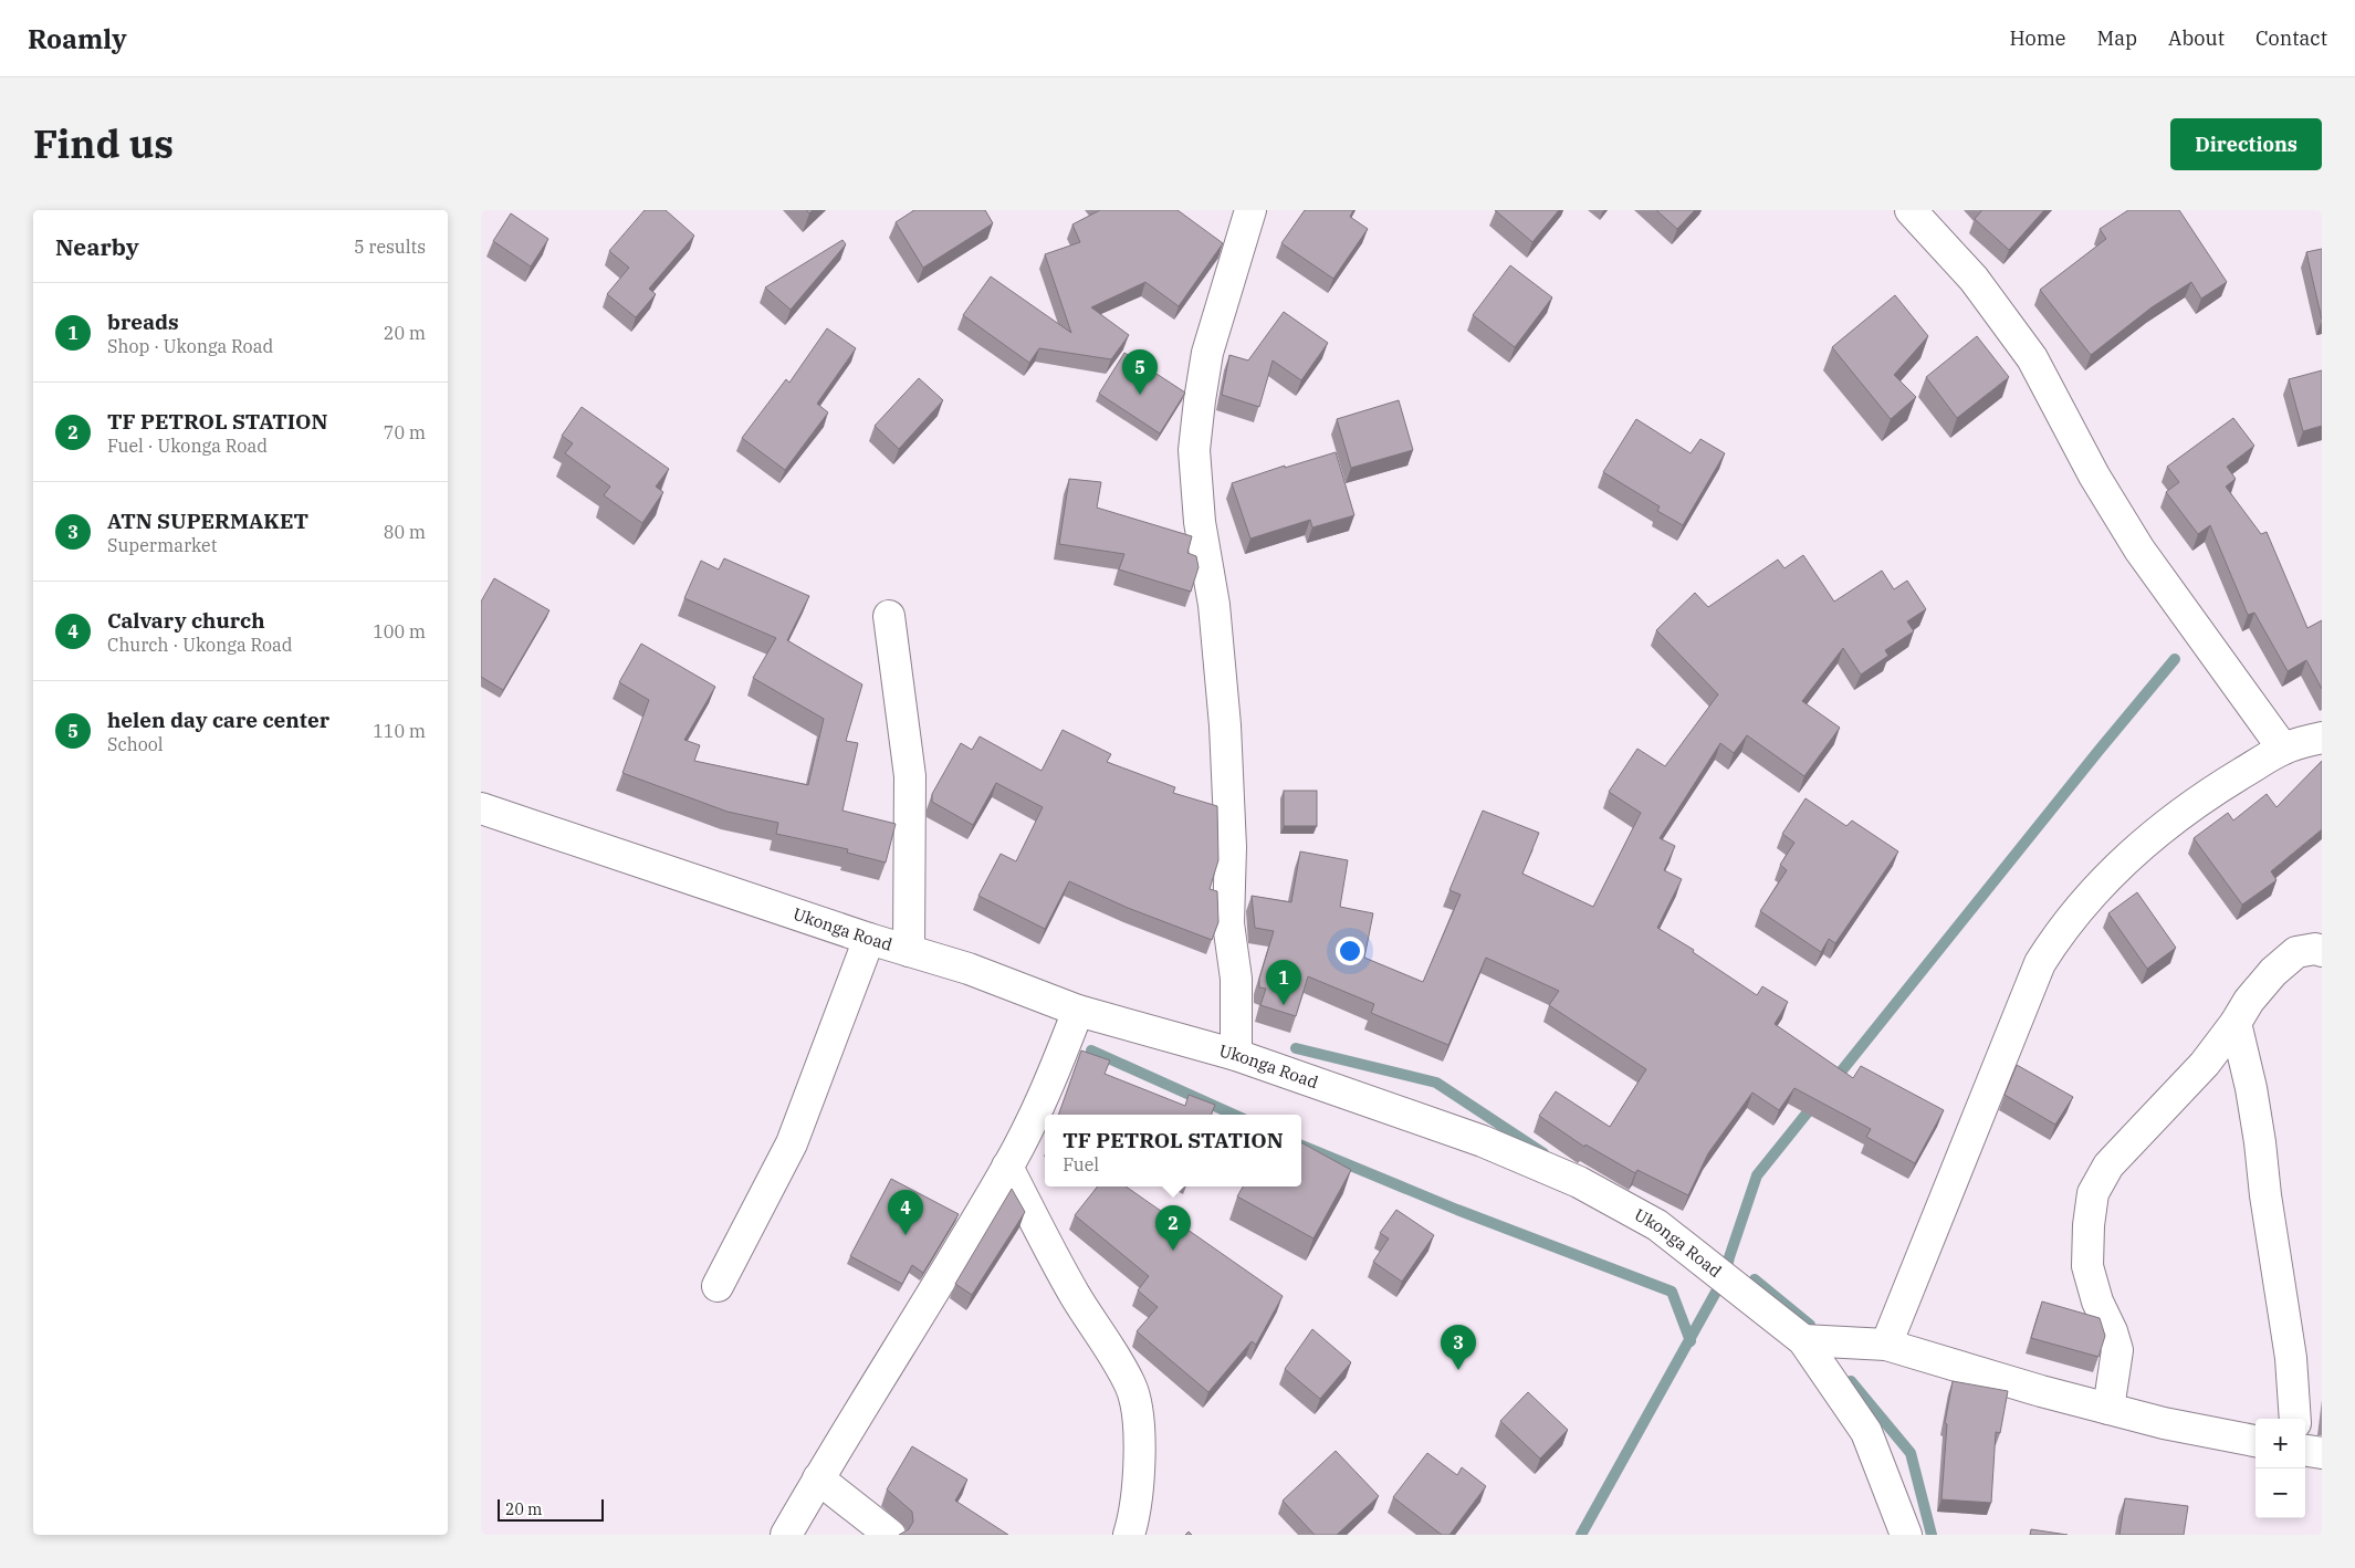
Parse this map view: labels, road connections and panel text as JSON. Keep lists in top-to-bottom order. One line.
{"streets":{"street":["Ukonga Road"]},"scale_bar":"20 m","page":{"header":"Roamly","nav":["Home","Map","About","Contact"],"title":"Find us","buttons":"Directions","heading":["Nearby","5 results"],"list":[{"mark":"1","name":"breads","note":"Shop · Ukonga Road","value":"20 m"},{"mark":"2","name":"TF PETROL STATION","note":"Fuel · Ukonga Road","value":"70 m"},{"mark":"3","name":"ATN SUPERMAKET","note":"Supermarket","value":"80 m"},{"mark":"4","name":"Calvary church","note":"Church · Ukonga Road","value":"100 m"},{"mark":"5","name":"helen day care center","note":"School","value":"110 m"}],"pins":["5","1","4","2","3"],"popup":["TF PETROL STATION","Fuel"],"map_buttons":["+","−"],"scale":"20 m"}}
